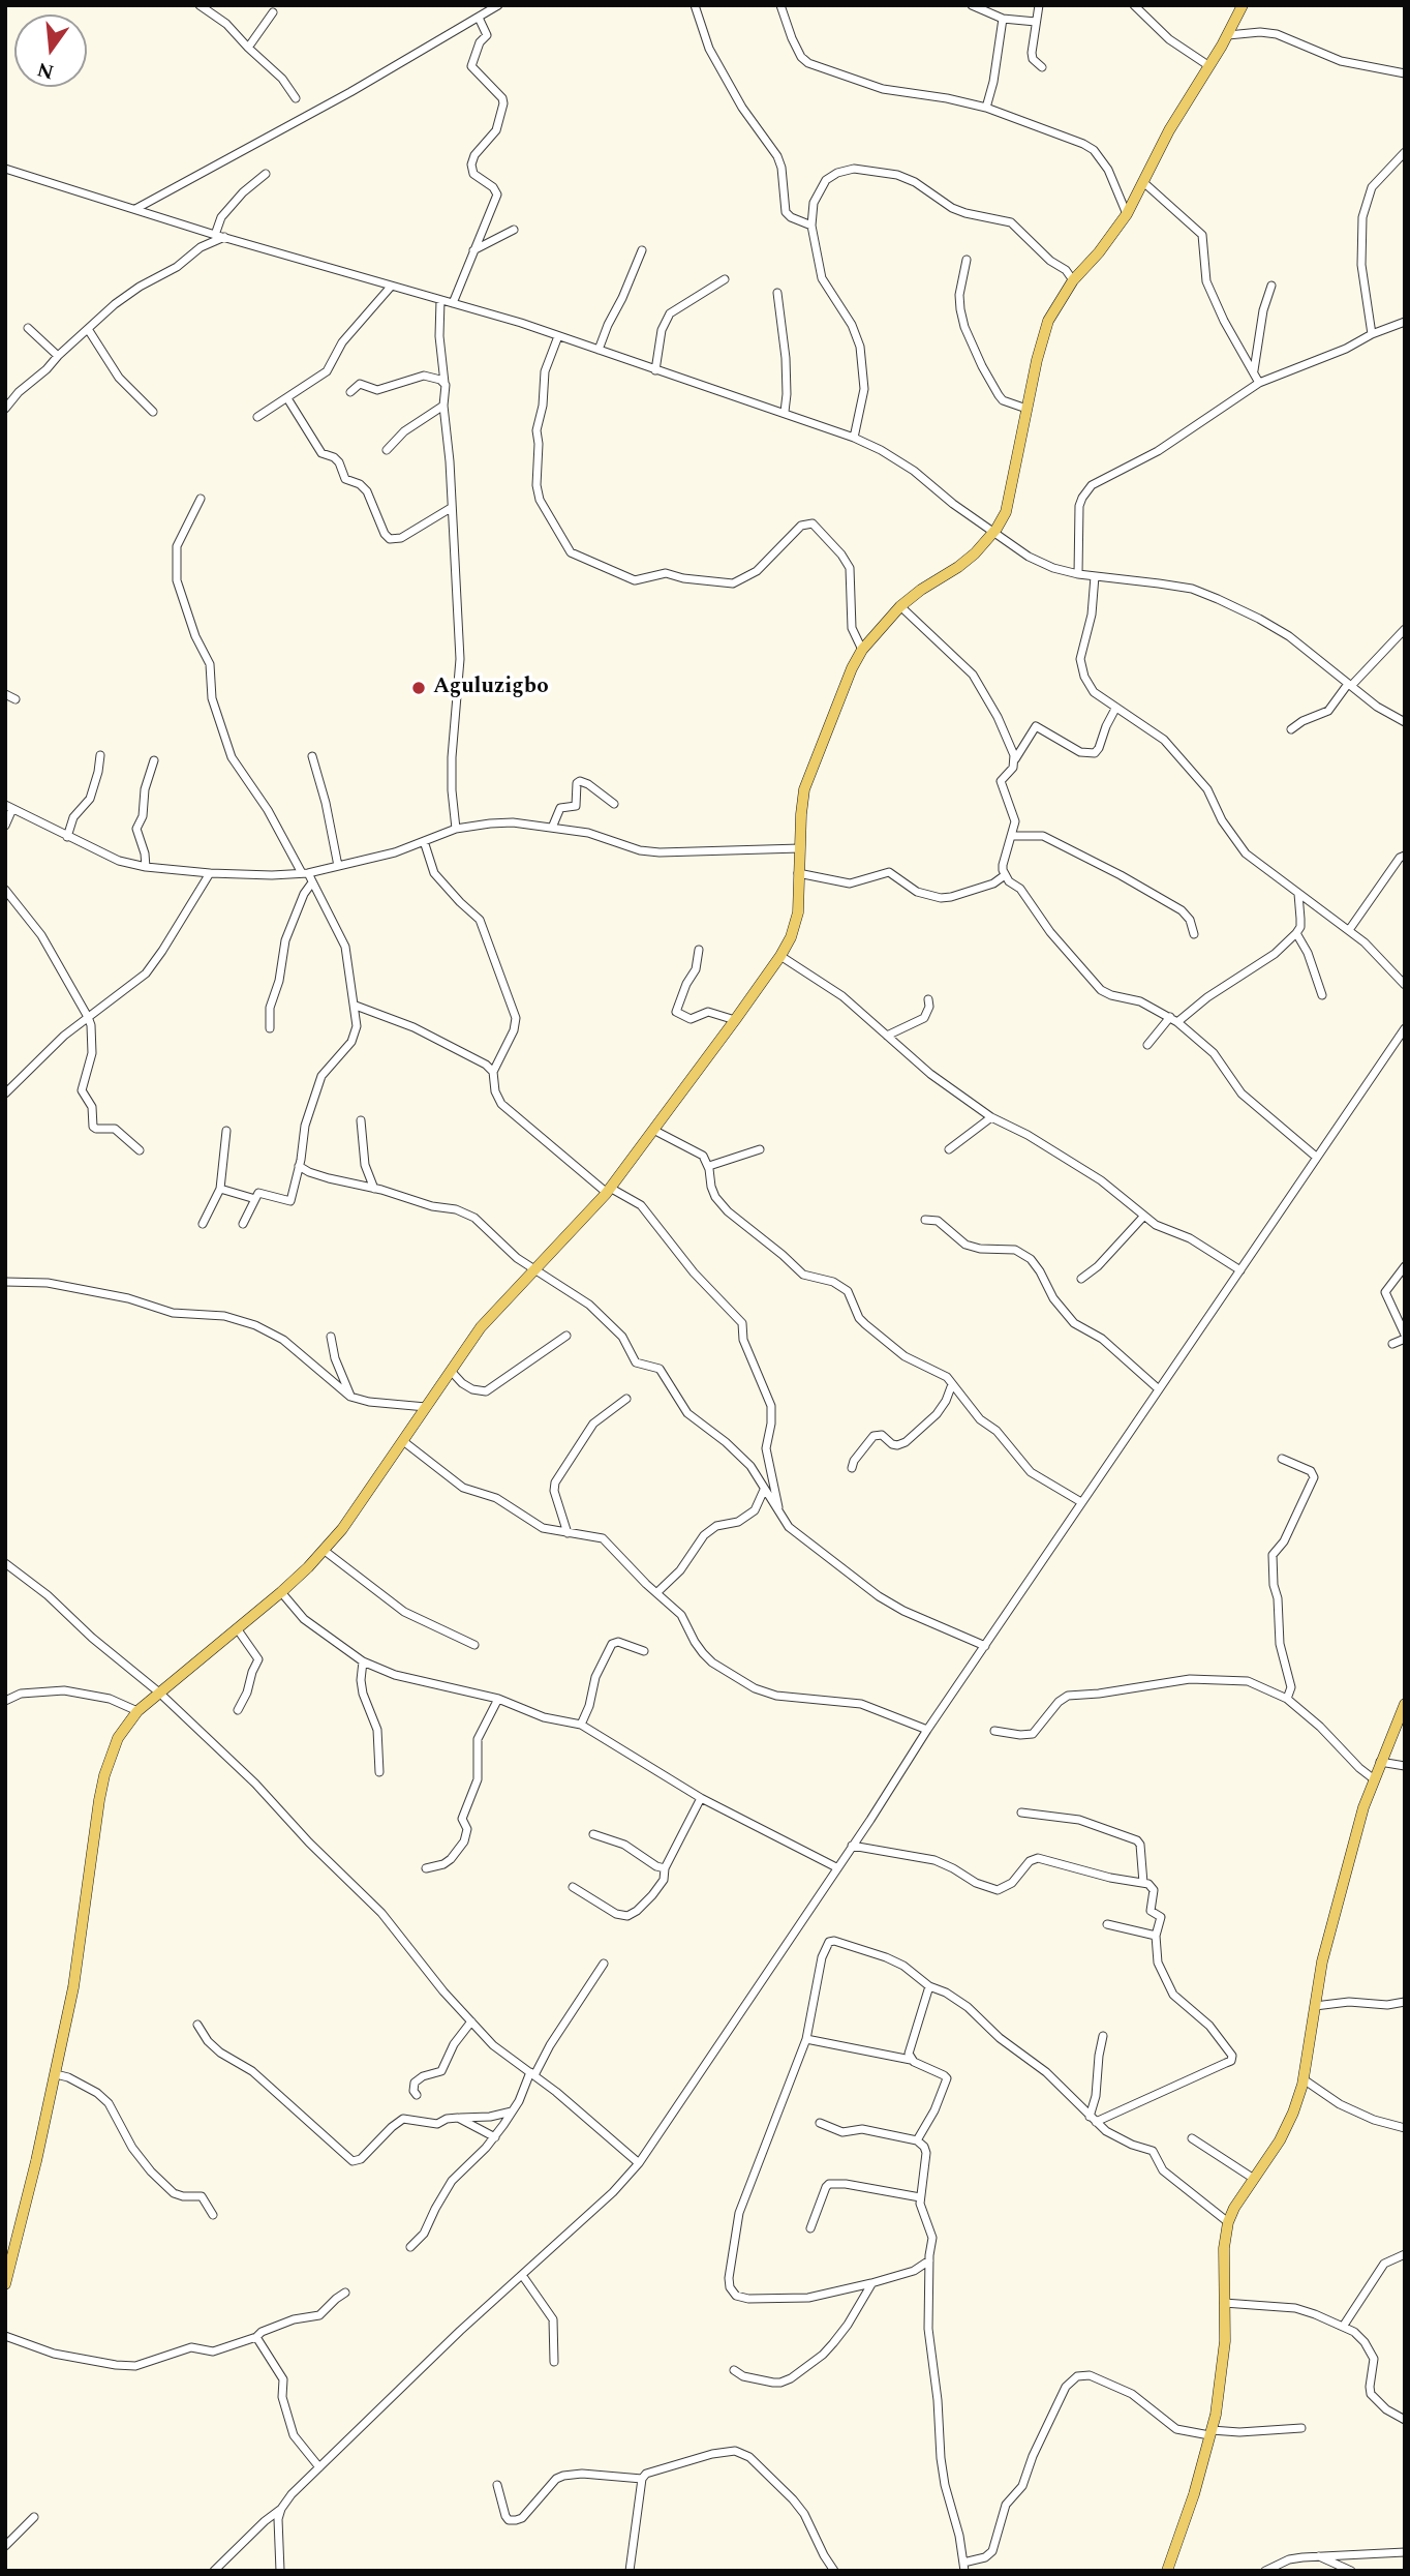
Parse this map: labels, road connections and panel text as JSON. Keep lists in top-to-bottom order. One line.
{"places":["Aguluzigbo"],"north":"bottom"}
